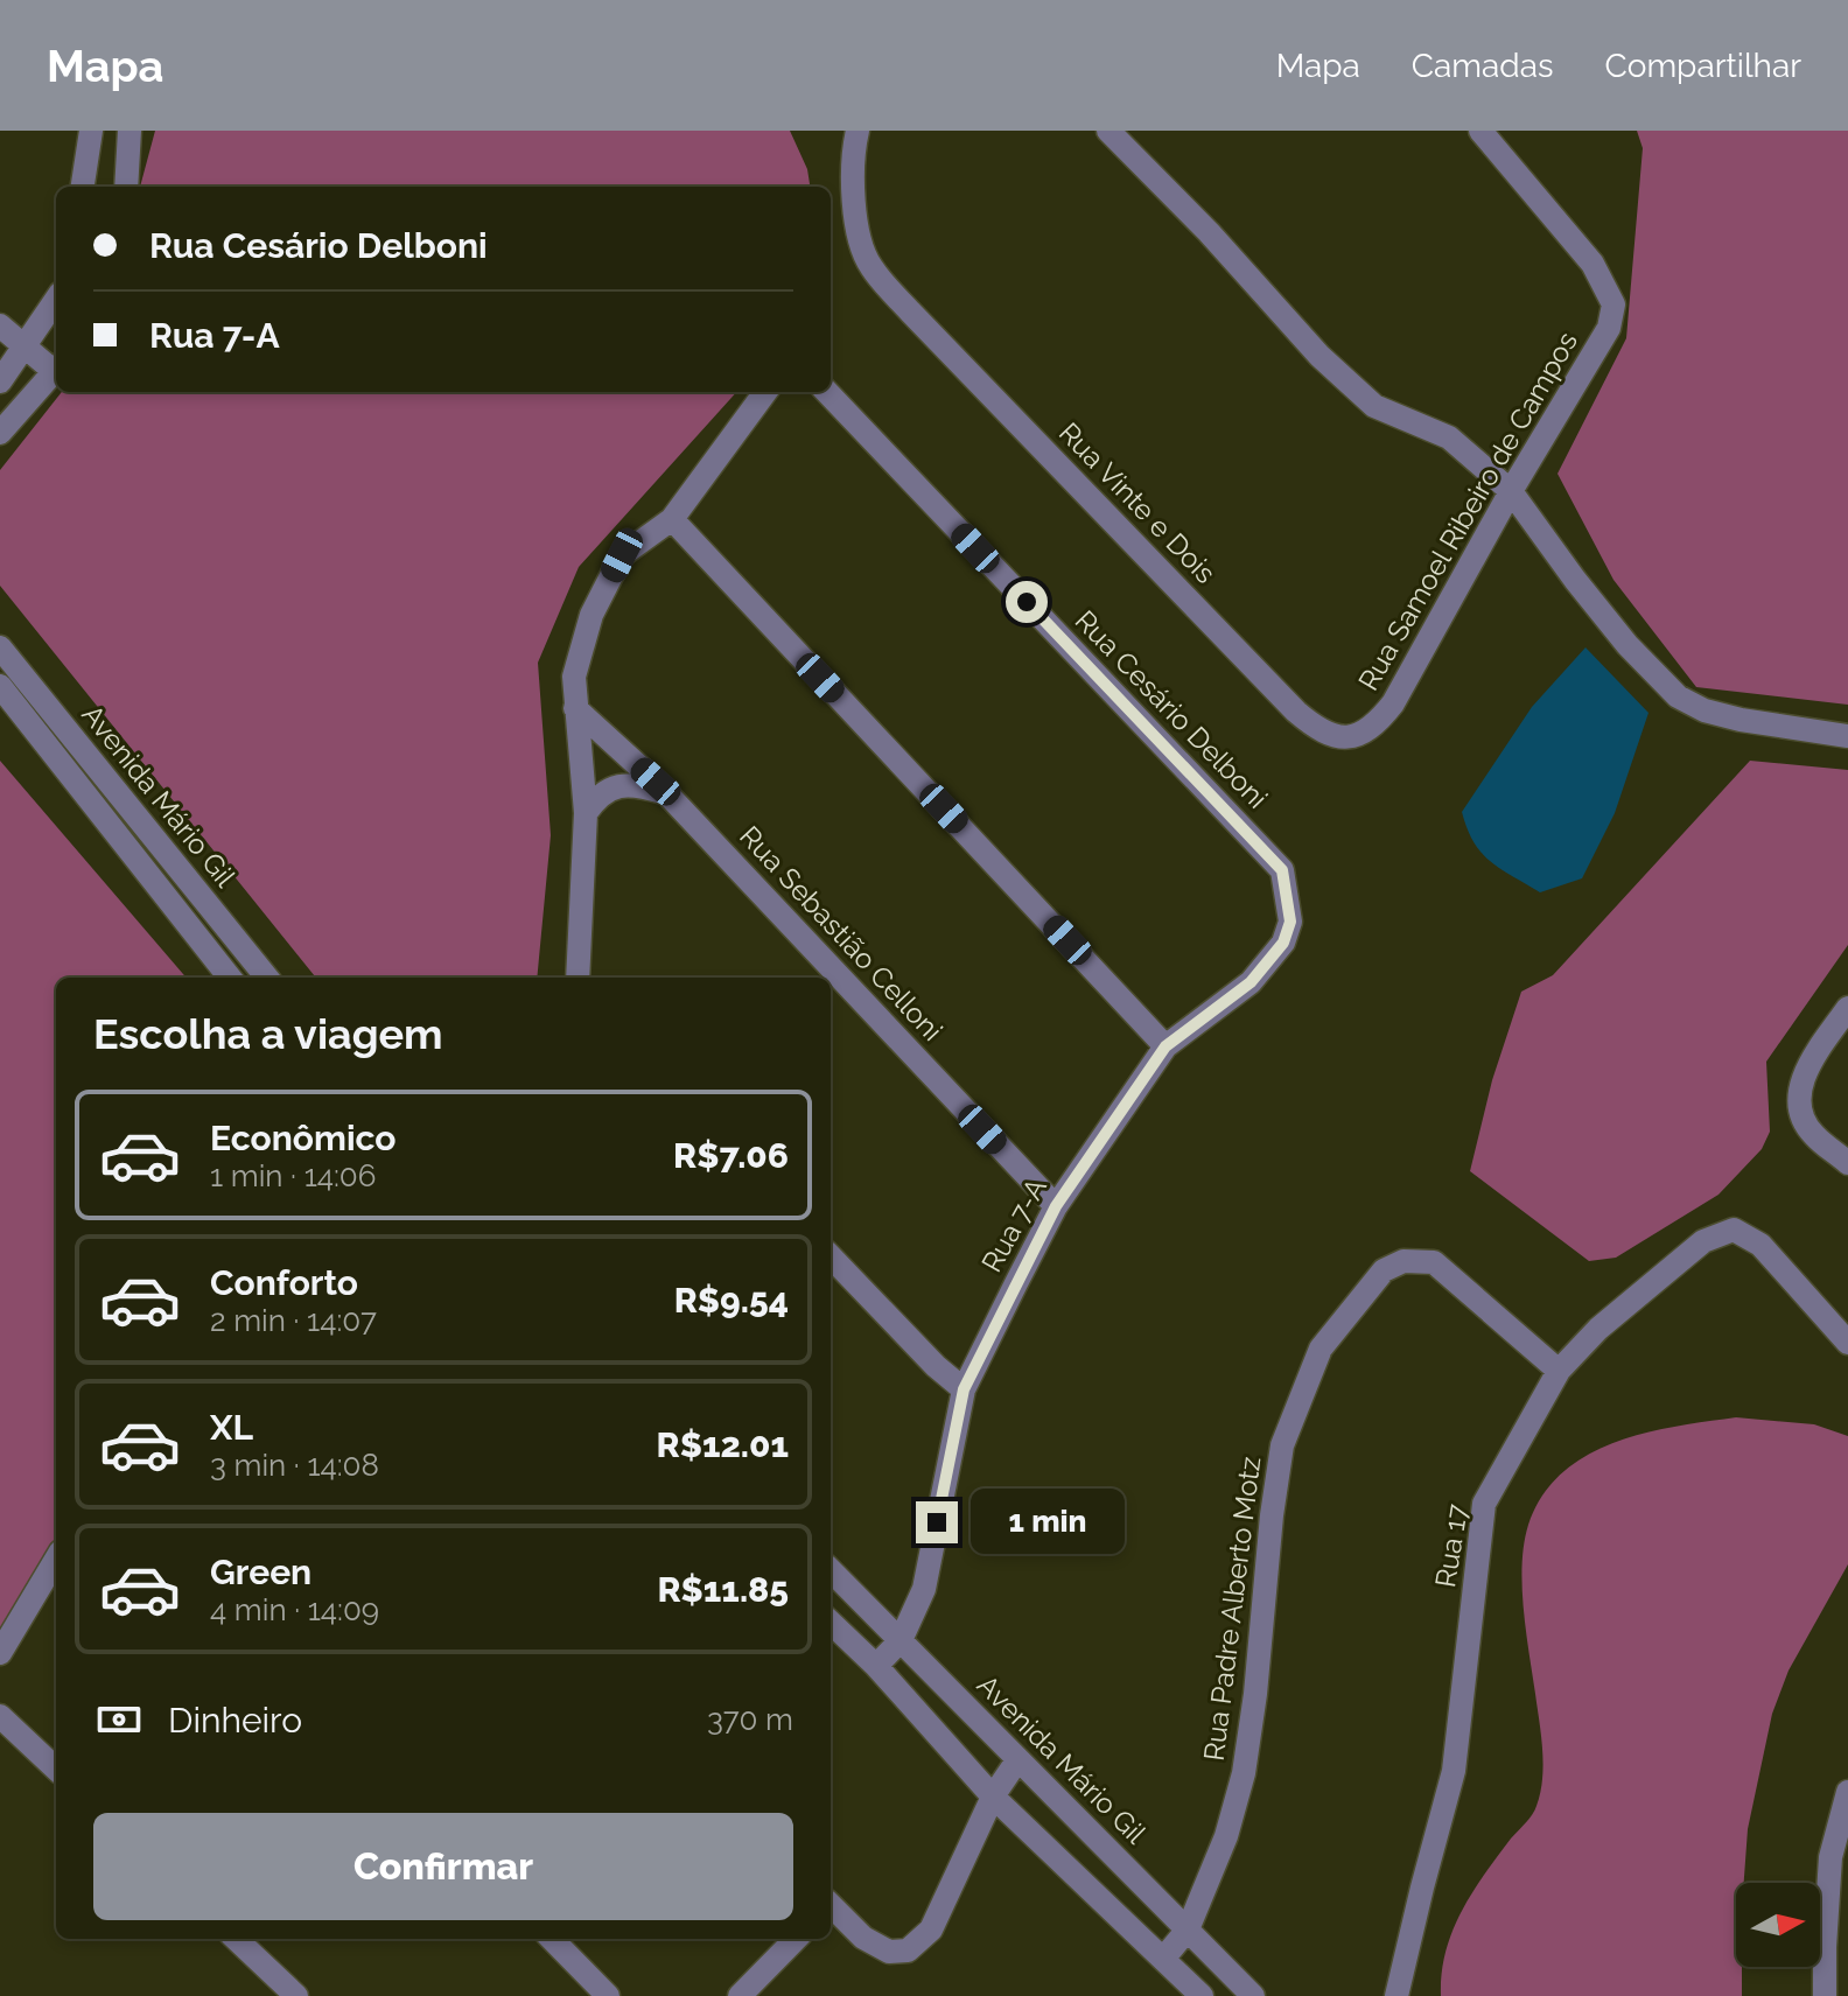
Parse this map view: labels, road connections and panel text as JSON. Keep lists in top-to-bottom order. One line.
{"streets":{"street":["Rua Vinte e Dois","Rua Samoel Ribeiro de Campos","Rua Cesário Delboni","Avenida Mário Gil","Rua Sebastião Celloni","Rua 7-A","Rua 17","Rua Padre Alberto Motz"]},"crossings":[["Rua Vinte e Dois","Rua Samoel Ribeiro de Campos"],["Rua Cesário Delboni","Rua 7-A"],["Avenida Mário Gil","Rua 7-A"],["Avenida Mário Gil","Rua Padre Alberto Motz"],["Rua Sebastião Celloni","Rua 7-A"],["Rua 17","Rua Padre Alberto Motz"]],"north":"right","page":{"header":"Mapa","nav":["Mapa","Camadas","Compartilhar"],"banner":["Rua Cesário Delboni","Rua 7-A"],"heading":"Escolha a viagem","list":[{"name":"Econômico","note":"1 min · 14:06","value":"R$7.06"},{"name":"Conforto","note":"2 min · 14:07","value":"R$9.54"},{"name":"XL","note":"3 min · 14:08","value":"R$12.01"},{"name":"Green","note":"4 min · 14:09","value":"R$11.85"}],"bubble":"1 min","pay":["Dinheiro","370 m"],"buttons":"Confirmar"}}
